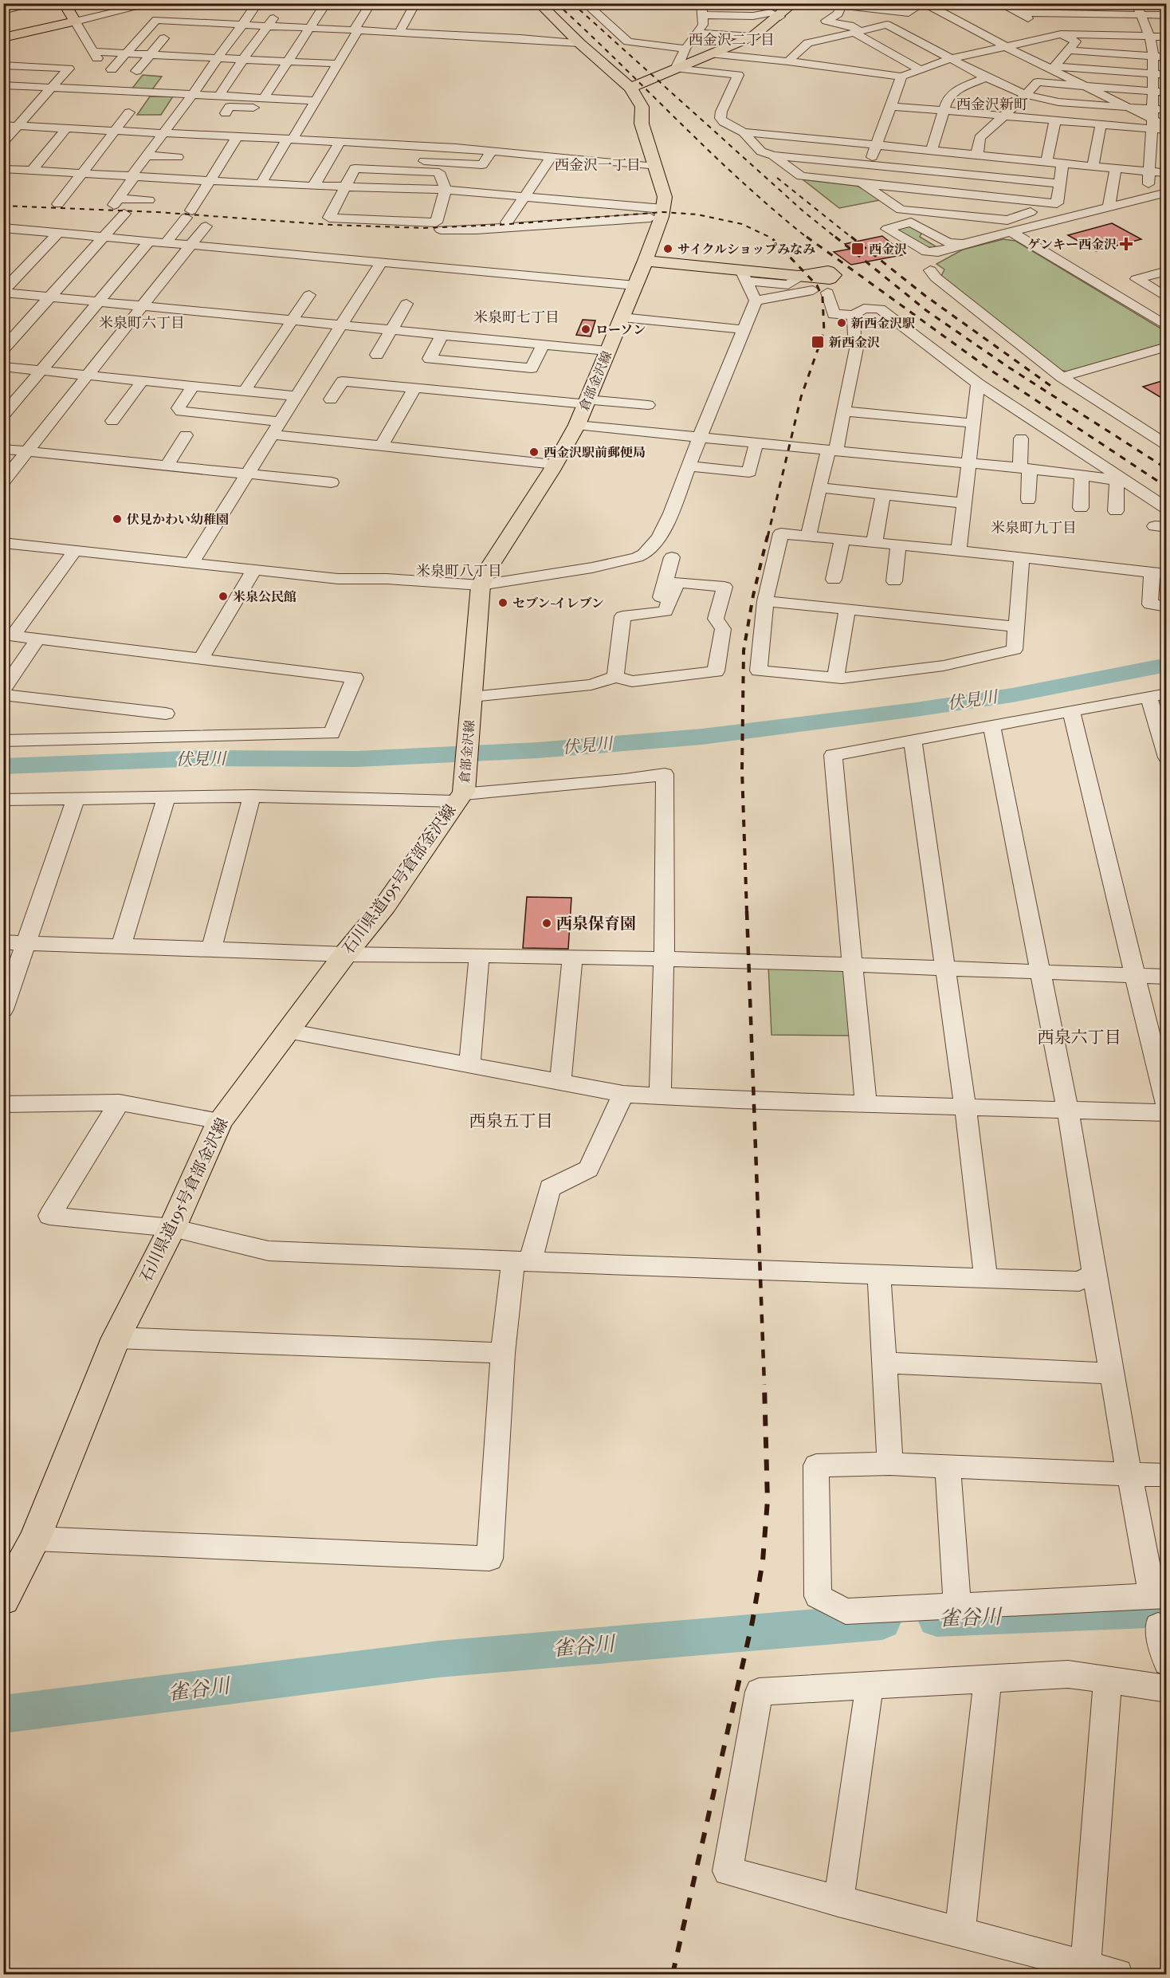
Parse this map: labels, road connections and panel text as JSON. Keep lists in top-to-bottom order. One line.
{"streets":{"main road":["倉部金沢線","石川県道195号倉部金沢線"]},"crossings":[["倉部金沢線","石川県道195号倉部金沢線"]],"districts":["西金沢二丁目","西金沢新町","西金沢一丁目","米泉町七丁目","米泉町六丁目","米泉町九丁目","米泉町八丁目","西泉六丁目","西泉五丁目"],"water":["伏見川","雀谷川"],"places":{"health":["ゲンキー西金沢"],"other":["サイクルショップみなみ","新西金沢駅","ローソン","西金沢駅前郵便局","伏見かわい幼稚園","米泉公民館","セブン-イレブン","西泉保育園"],"transit":["西金沢","新西金沢"]}}
